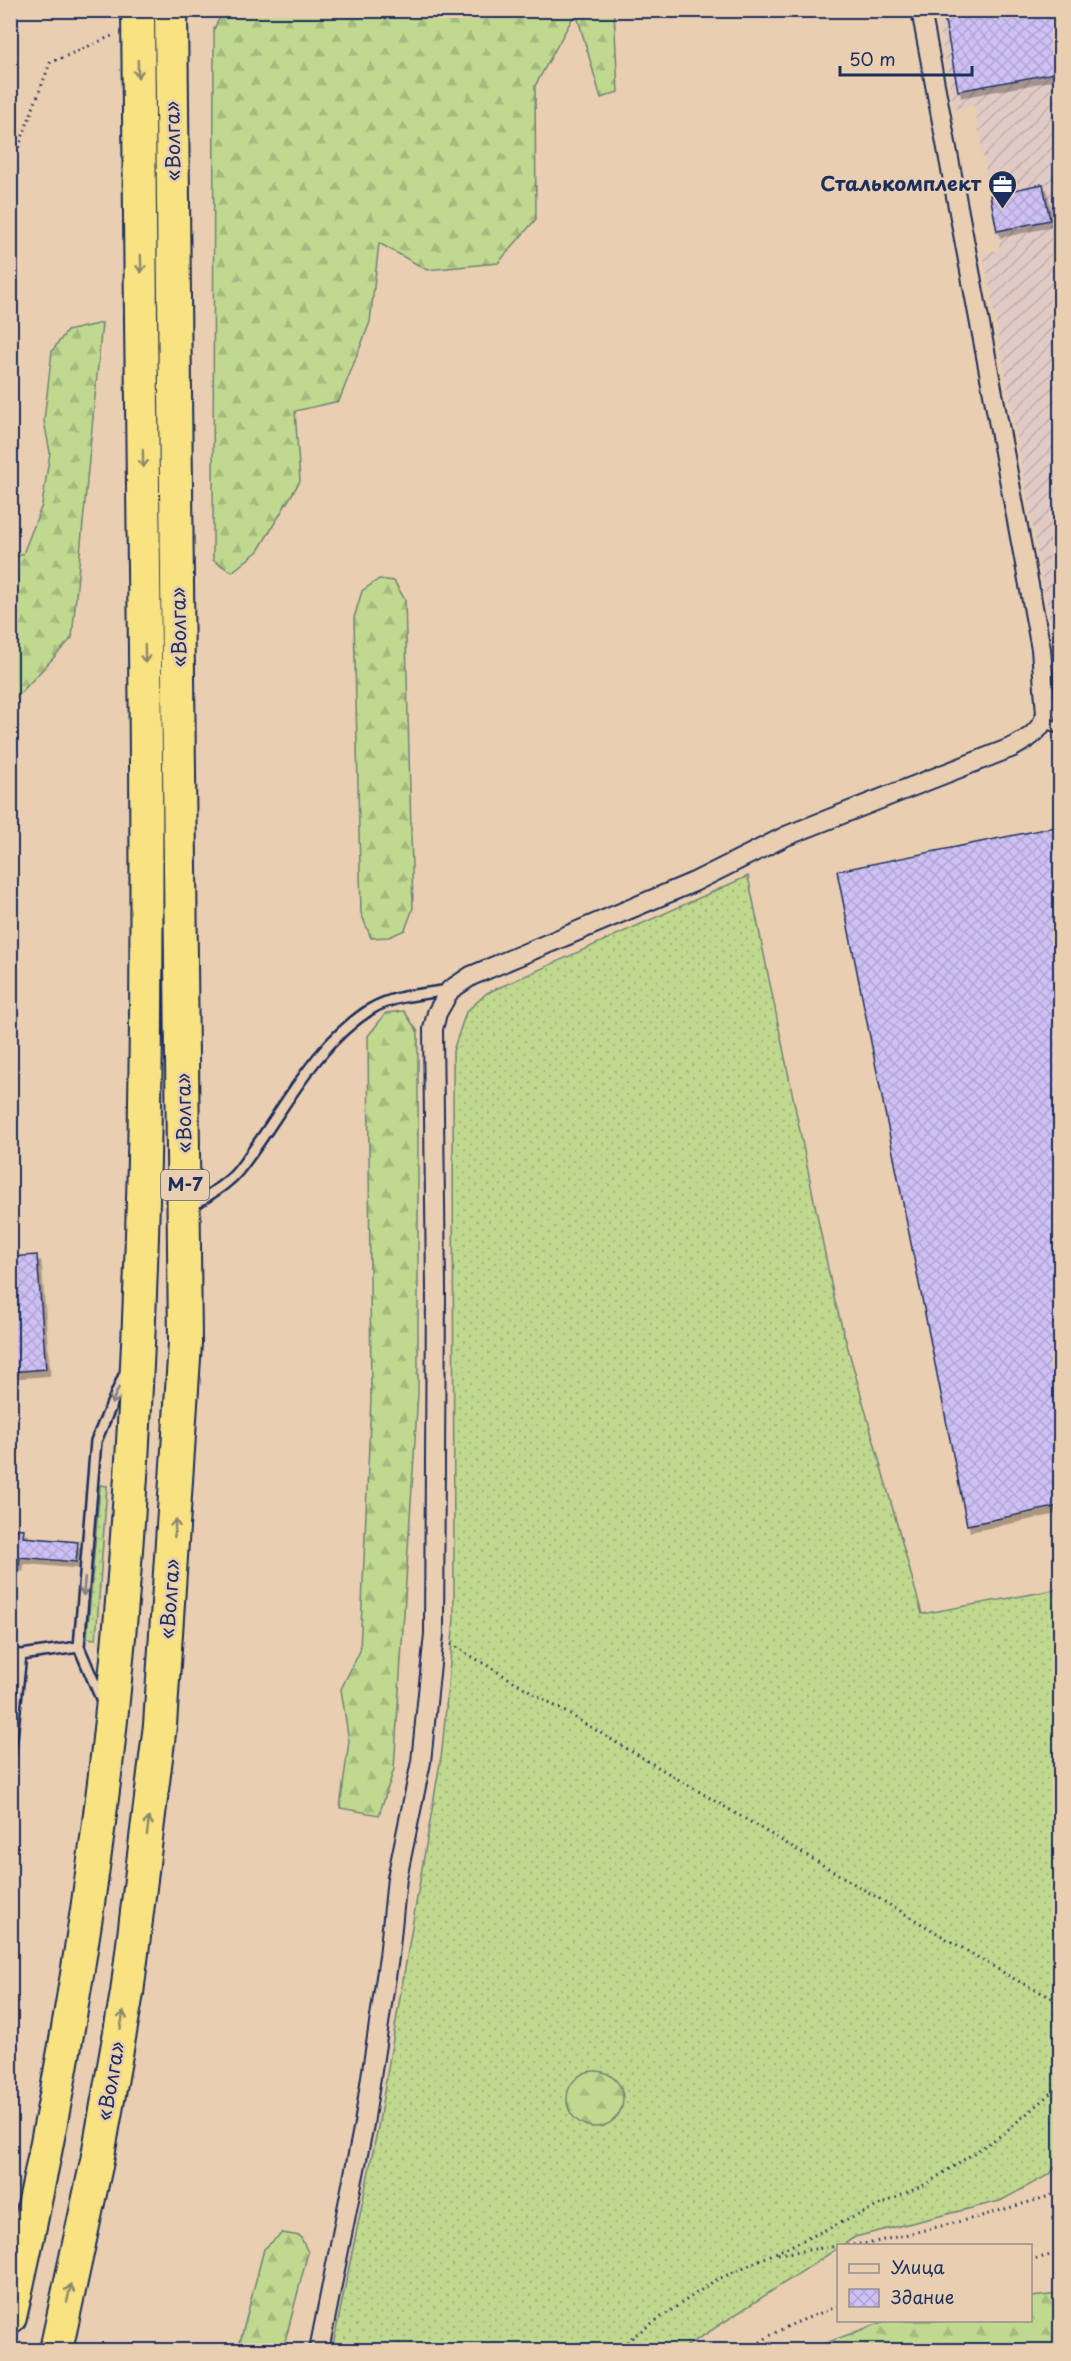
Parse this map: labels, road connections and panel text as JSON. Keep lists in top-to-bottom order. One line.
{"streets":{"highway":["«Волга»","М-7"]},"places":{"office":["Сталькомплект"]},"legend":["Улица","Здание"],"scale_bar":"50 m"}
